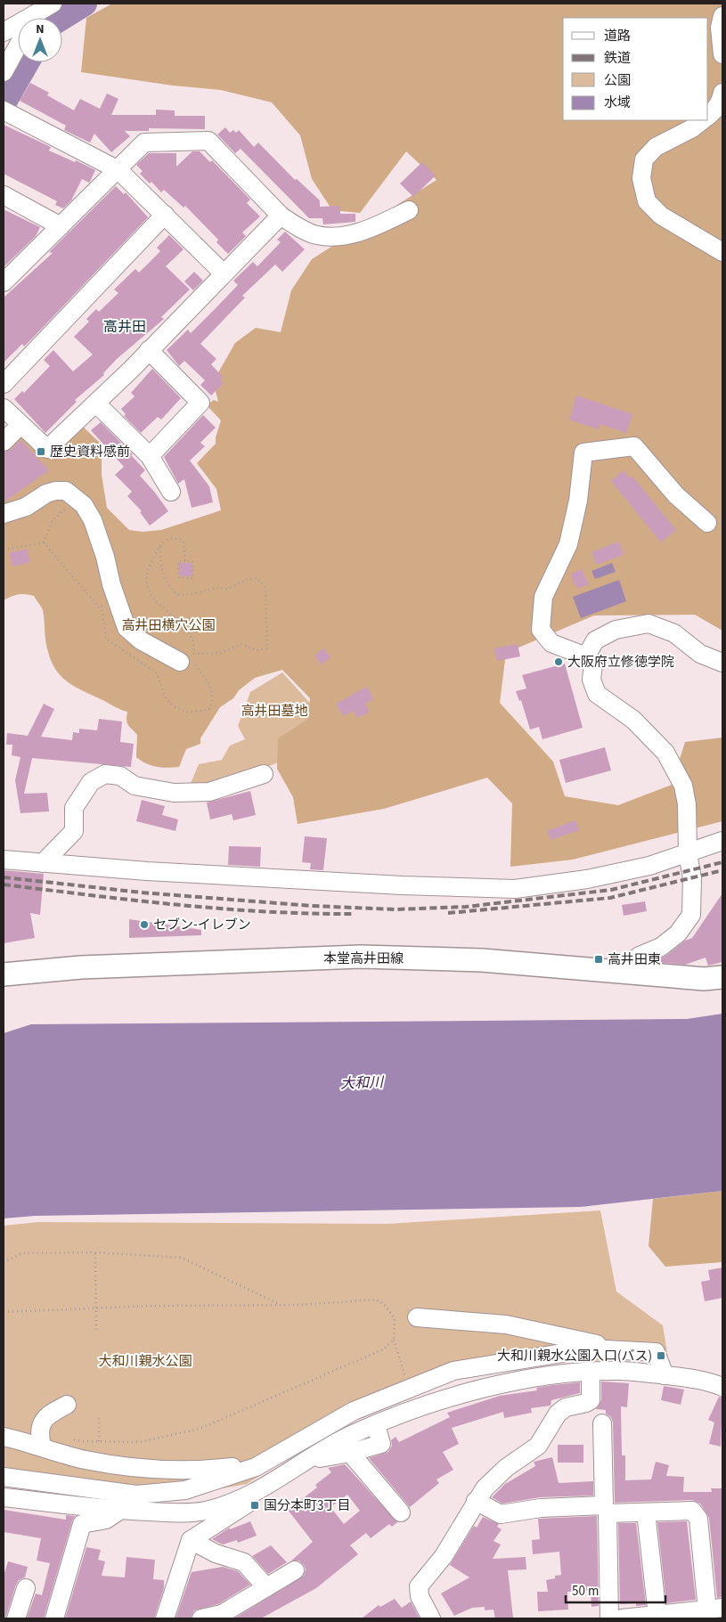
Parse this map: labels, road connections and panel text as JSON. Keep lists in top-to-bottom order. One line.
{"streets":{"main road":["本堂高井田線"]},"districts":["高井田"],"water":["大和川"],"parks":["高井田横穴公園","高井田墓地","大和川親水公園"],"places":{"transit":["歴史資料感前","高井田東","大和川親水公園入口(バス)","国分本町3丁目"],"other":["大阪府立修徳学院","セブン-イレブン"]},"legend":["道路","鉄道","公園","水域"],"scale_bar":"50 m","north":"top"}
